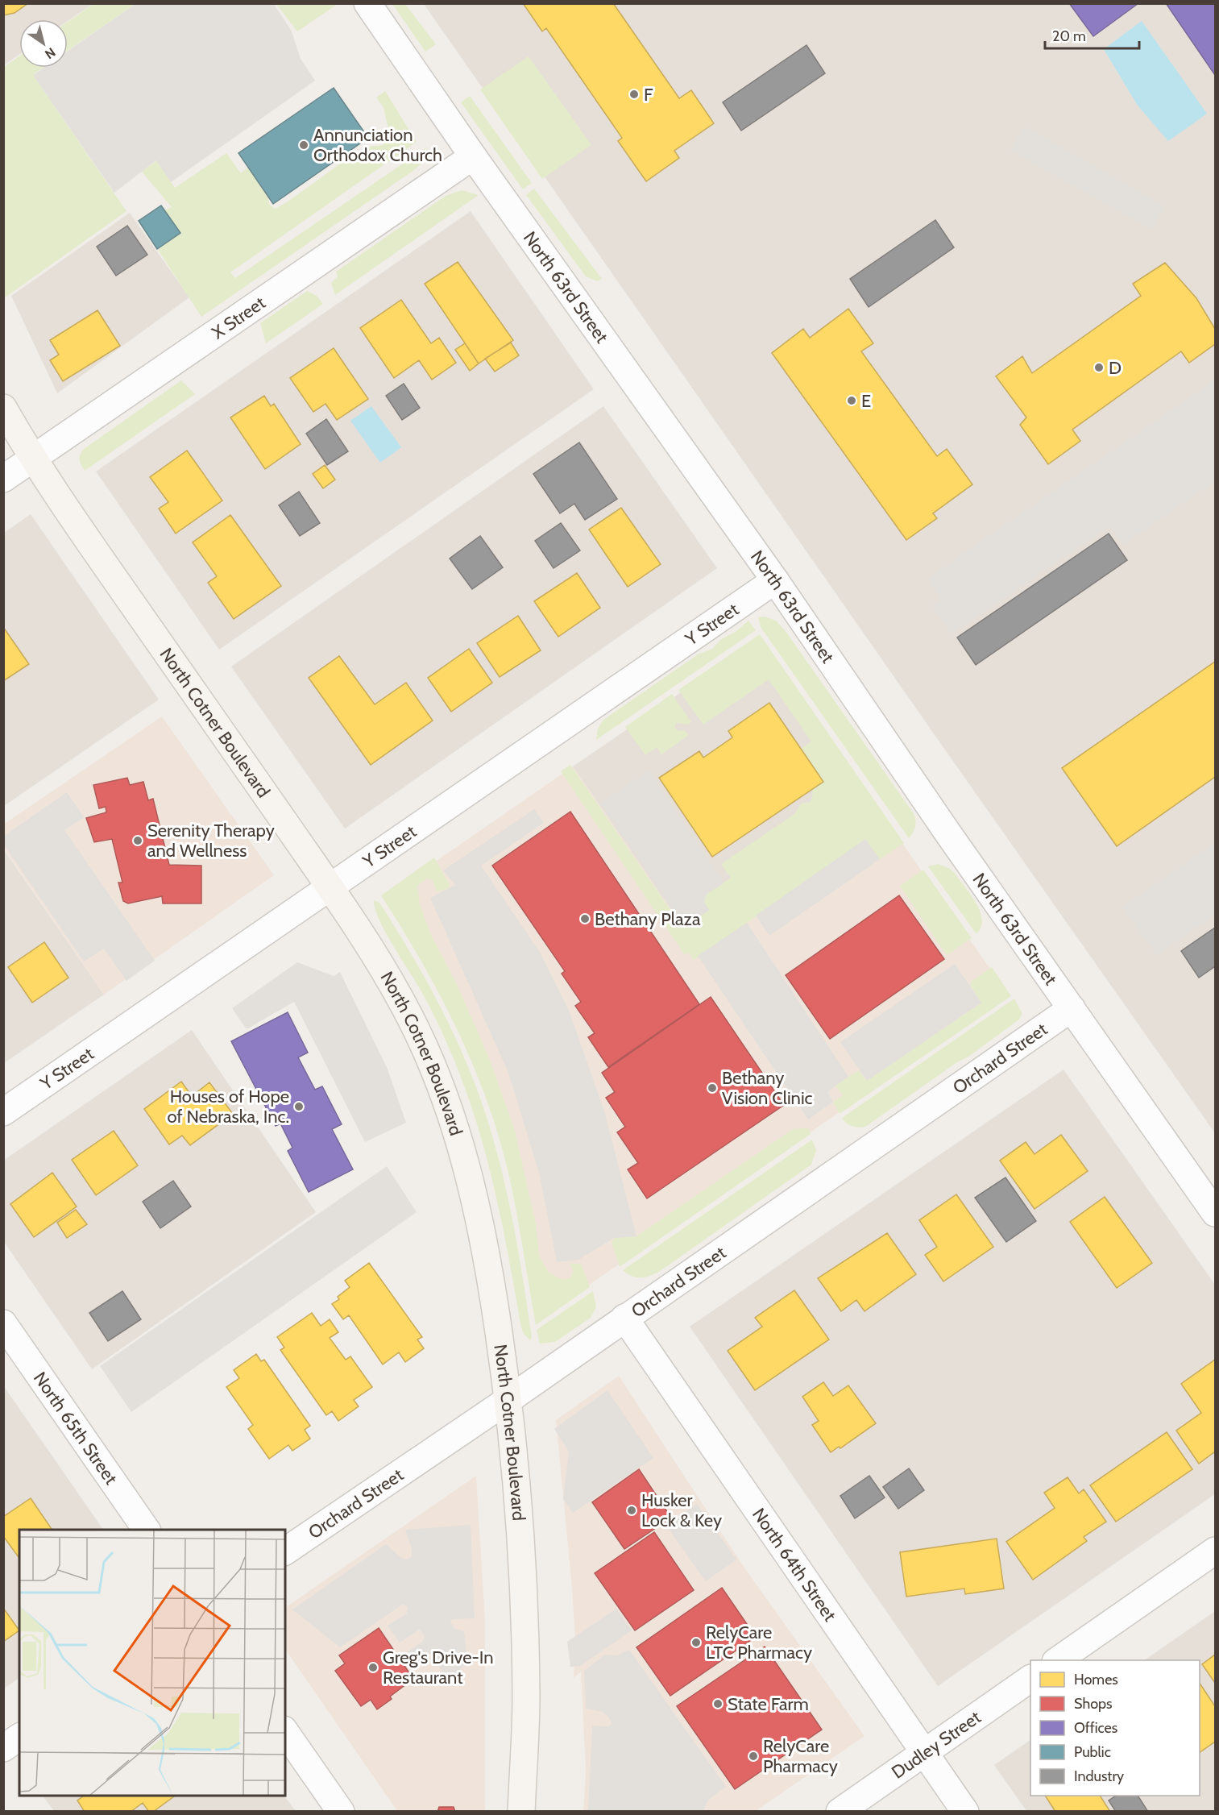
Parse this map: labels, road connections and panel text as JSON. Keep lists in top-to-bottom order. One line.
{"streets":{"main road":["North Cotner Boulevard"],"street":["North 63rd Street","X Street","Y Street","Orchard Street","North 65th Street","North 64th Street","Dudley Street"]},"crossings":[["North 63rd Street","X Street"],["North 63rd Street","Y Street"],["North 63rd Street","Orchard Street"],["X Street","North Cotner Boulevard"],["Y Street","North Cotner Boulevard"],["North Cotner Boulevard","Orchard Street"],["Orchard Street","North 64th Street"],["North 64th Street","Dudley Street"]],"places":["F","Annunciation Orthodox Church","D","E","Serenity Therapy and Wellness","Bethany Plaza","Bethany Vision Clinic","Houses of Hope of Nebraska, Inc.","Husker Lock & Key","RelyCare LTC Pharmacy","Greg's Drive-In Restaurant","State Farm","RelyCare Pharmacy"],"legend":["Homes","Shops","Offices","Public","Industry"],"scale_bar":"20 m","north":"bottom right"}
